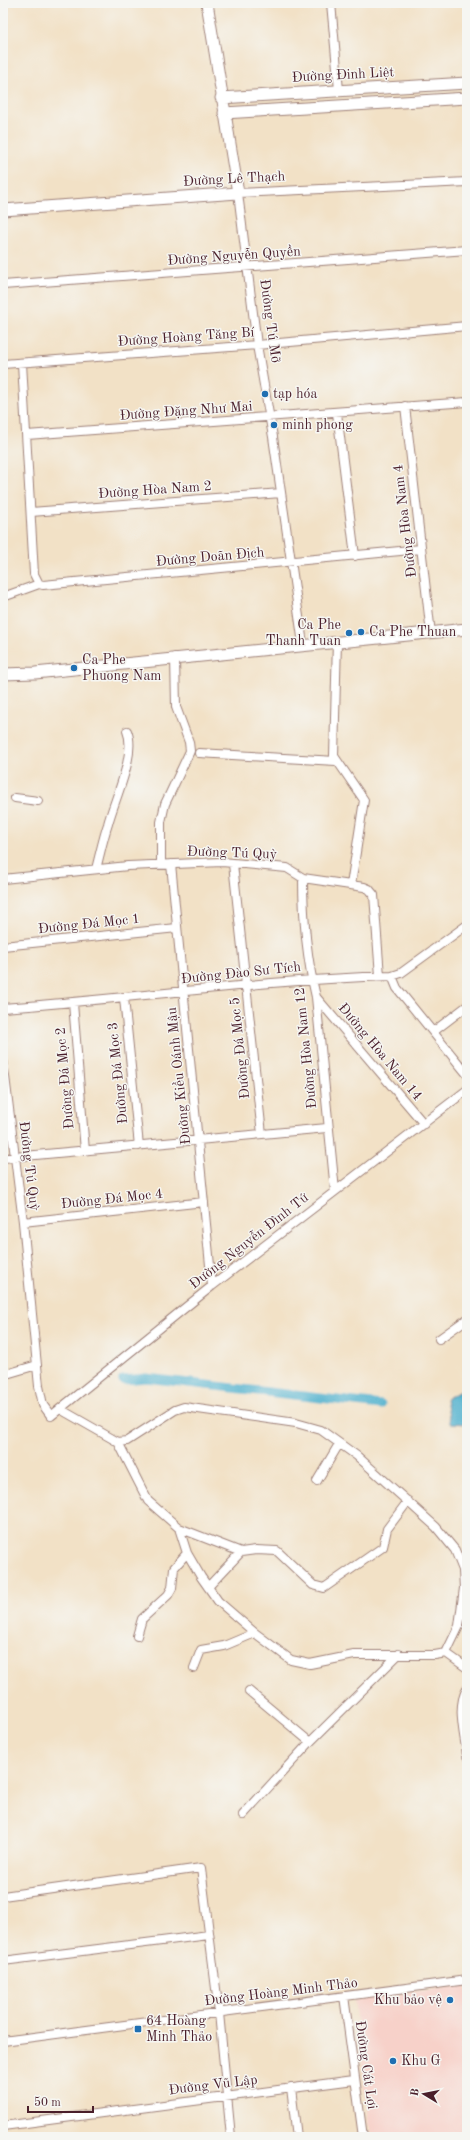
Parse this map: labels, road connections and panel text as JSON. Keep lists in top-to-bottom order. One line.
{"streets":{"street":["Đường Đinh Liệt","Đường Lê Thạch","Đường Nguyễn Quyền","Đường Tú Mỡ","Đường Hoàng Tăng Bí","Đường Đặng Như Mai","Đường Hòa Nam 2","Đường Hòa Nam 4","Đường Doãn Địch","Đường Tú Quỳ","Đường Đá Mọc 1","Đường Đào Sư Tích","Đường Đá Mọc 5","Đường Hòa Nam 12","Đường Hòa Nam 14","Đường Đá Mọc 3","Đường Kiều Oánh Mậu","Đường Đá Mọc 2","Đường Đá Mọc 4","Đường Nguyễn Đình Tứ","Đường Hoàng Minh Thảo","Đường Cát Lợi","Đường Vũ Lập"]},"crossings":[["Đường Đinh Liệt","Đường Tú Mỡ"],["Đường Lê Thạch","Đường Tú Mỡ"],["Đường Nguyễn Quyền","Đường Tú Mỡ"],["Đường Tú Mỡ","Đường Hoàng Tăng Bí"],["Đường Tú Mỡ","Đường Đặng Như Mai"],["Đường Tú Mỡ","Đường Hòa Nam 2"],["Đường Tú Mỡ","Đường Doãn Địch"],["Đường Đặng Như Mai","Đường Hòa Nam 4"],["Đường Hòa Nam 4","Đường Doãn Địch"],["Đường Tú Quỳ","Đường Đào Sư Tích"],["Đường Tú Quỳ","Đường Đá Mọc 5"],["Đường Tú Quỳ","Đường Hòa Nam 12"],["Đường Tú Quỳ","Đường Kiều Oánh Mậu"],["Đường Tú Quỳ","Đường Đá Mọc 4"],["Đường Tú Quỳ","Đường Nguyễn Đình Tứ"],["Đường Đá Mọc 1","Đường Kiều Oánh Mậu"],["Đường Đào Sư Tích","Đường Đá Mọc 5"],["Đường Đào Sư Tích","Đường Hòa Nam 12"],["Đường Đào Sư Tích","Đường Đá Mọc 3"],["Đường Đào Sư Tích","Đường Kiều Oánh Mậu"],["Đường Đào Sư Tích","Đường Đá Mọc 2"],["Đường Hòa Nam 12","Đường Hòa Nam 14"],["Đường Hòa Nam 12","Đường Nguyễn Đình Tứ"],["Đường Hòa Nam 14","Đường Nguyễn Đình Tứ"],["Đường Kiều Oánh Mậu","Đường Đá Mọc 4"],["Đường Kiều Oánh Mậu","Đường Nguyễn Đình Tứ"],["Đường Hoàng Minh Thảo","Đường Cát Lợi"],["Đường Cát Lợi","Đường Vũ Lập"]],"places":{"other":["tạp hóa","minh phong","Ca Phe Thuan","Ca Phe Thanh Tuan","Ca Phe Phuong Nam","Khu bảo vệ","Khu G"],"transit":["64 Hoàng Minh Thảo"]},"scale_bar":"50 m","north":"left"}
